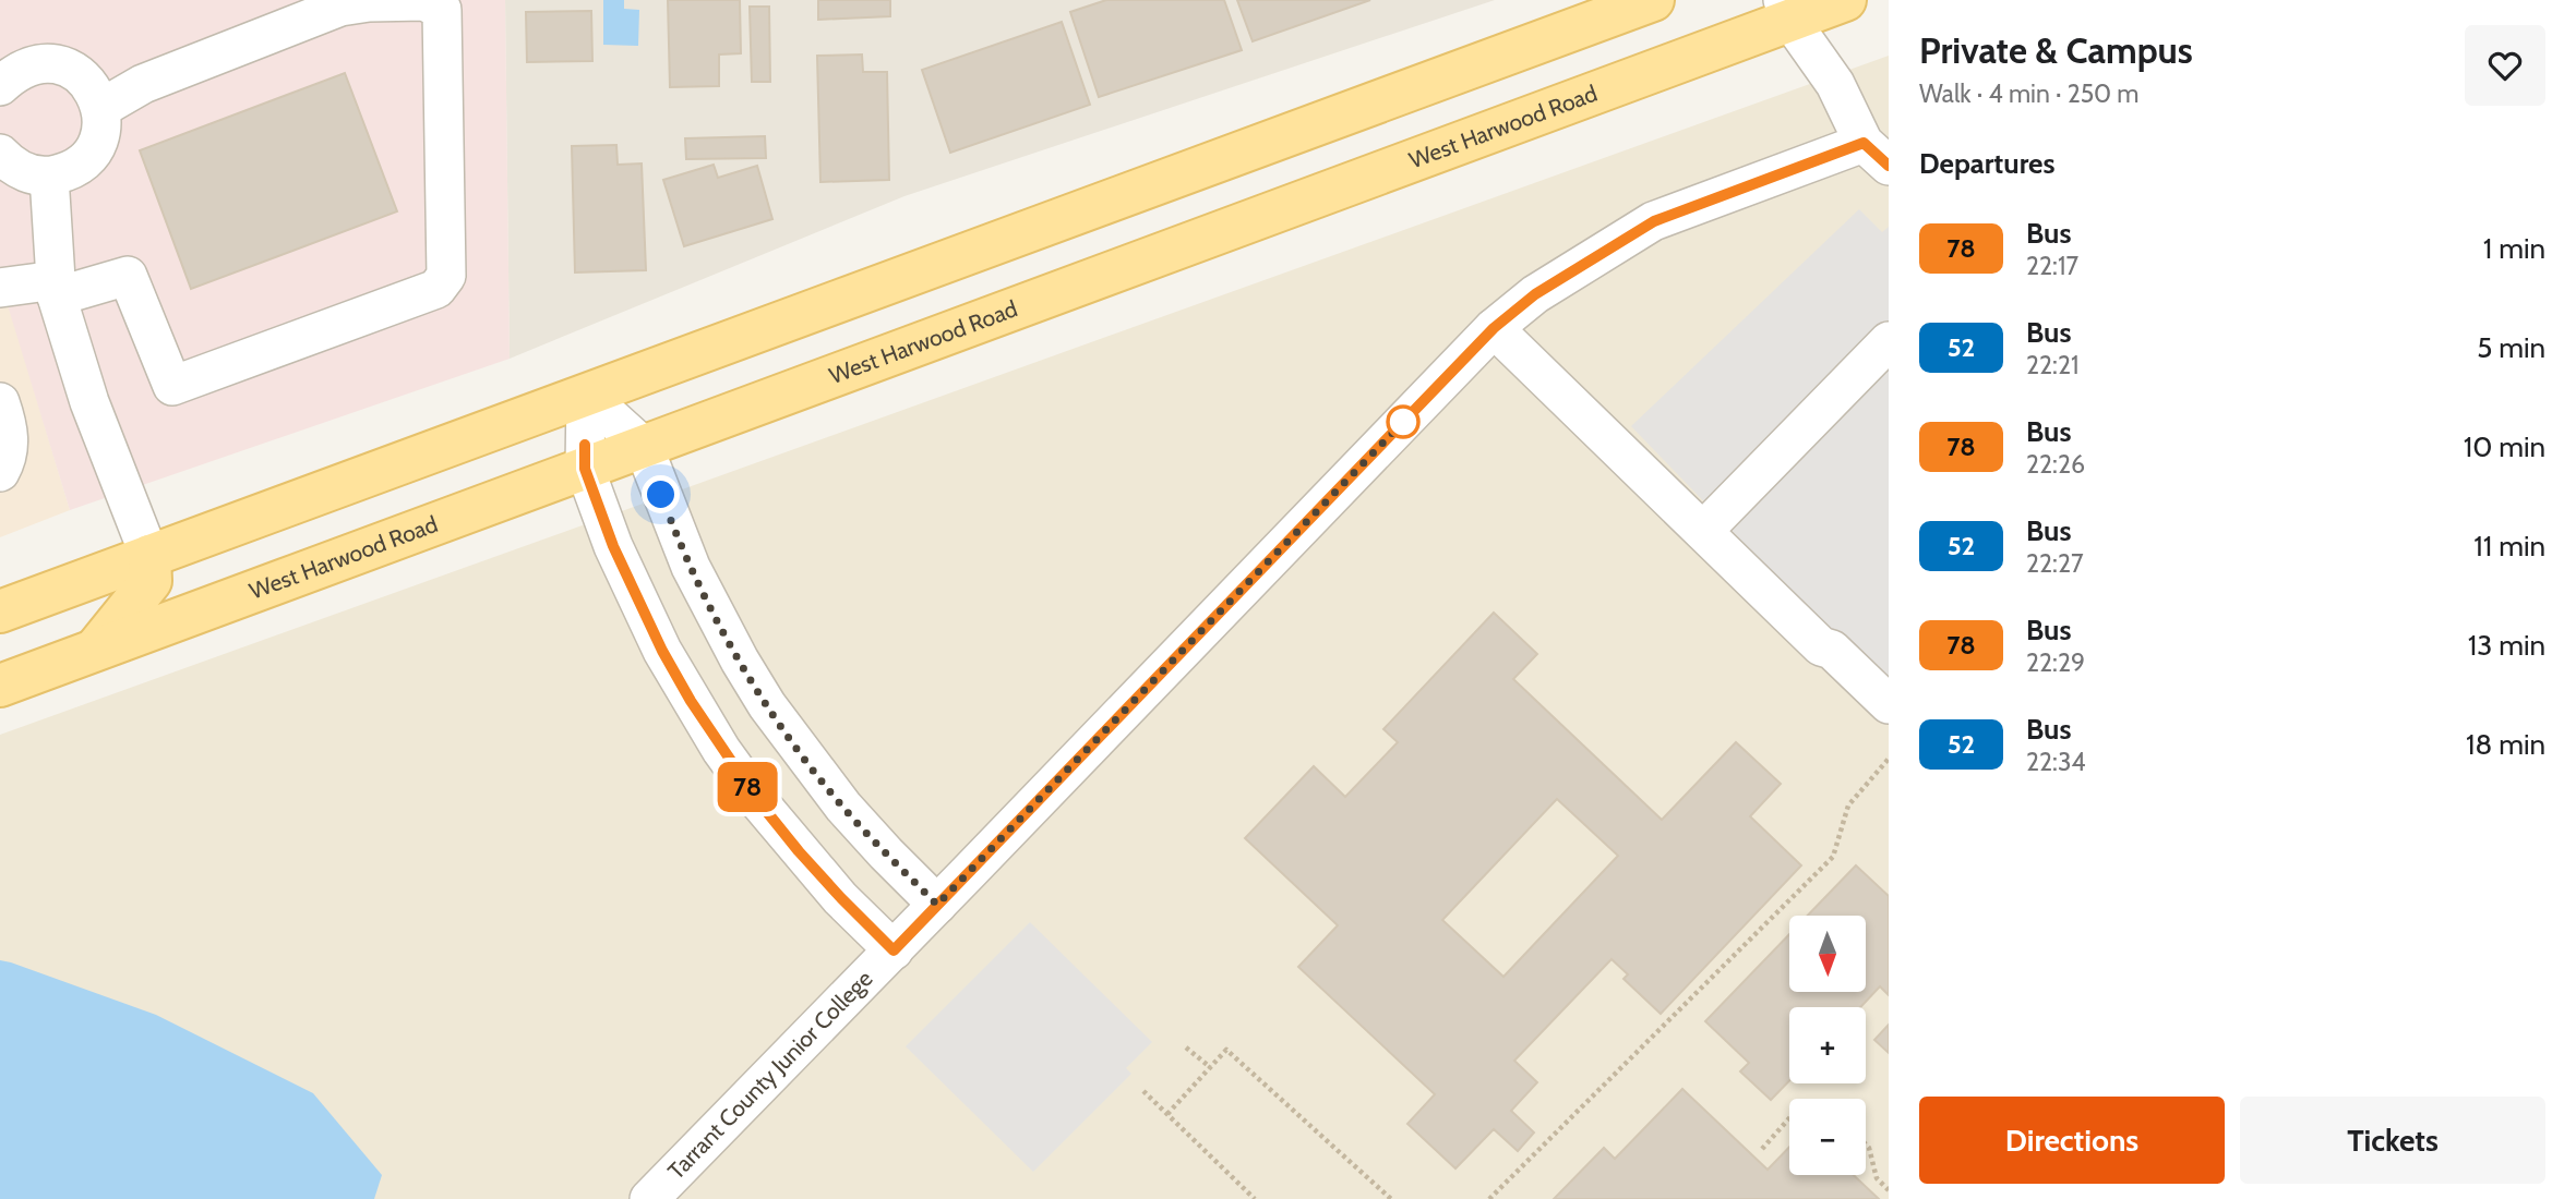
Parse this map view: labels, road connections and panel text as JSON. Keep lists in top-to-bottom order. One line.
{"streets":{"main road":["West Harwood Road"],"street":["Tarrant County Junior College"]},"crossings":[["West Harwood Road","Tarrant County Junior College"]],"lines":["bus line 78"],"north":"bottom","page":{"on_map":"78","heading":[["Private & Campus","Walk · 4 min · 250 m"],"Departures"],"list":[{"mark":"78","name":"Bus","note":"22:17","value":"1 min"},{"mark":"52","name":"Bus","note":"22:21","value":"5 min"},{"mark":"78","name":"Bus","note":"22:26","value":"10 min"},{"mark":"52","name":"Bus","note":"22:27","value":"11 min"},{"mark":"78","name":"Bus","note":"22:29","value":"13 min"},{"mark":"52","name":"Bus","note":"22:34","value":"18 min"}],"map_buttons":["+","−"],"buttons":["Directions","Tickets"]}}
